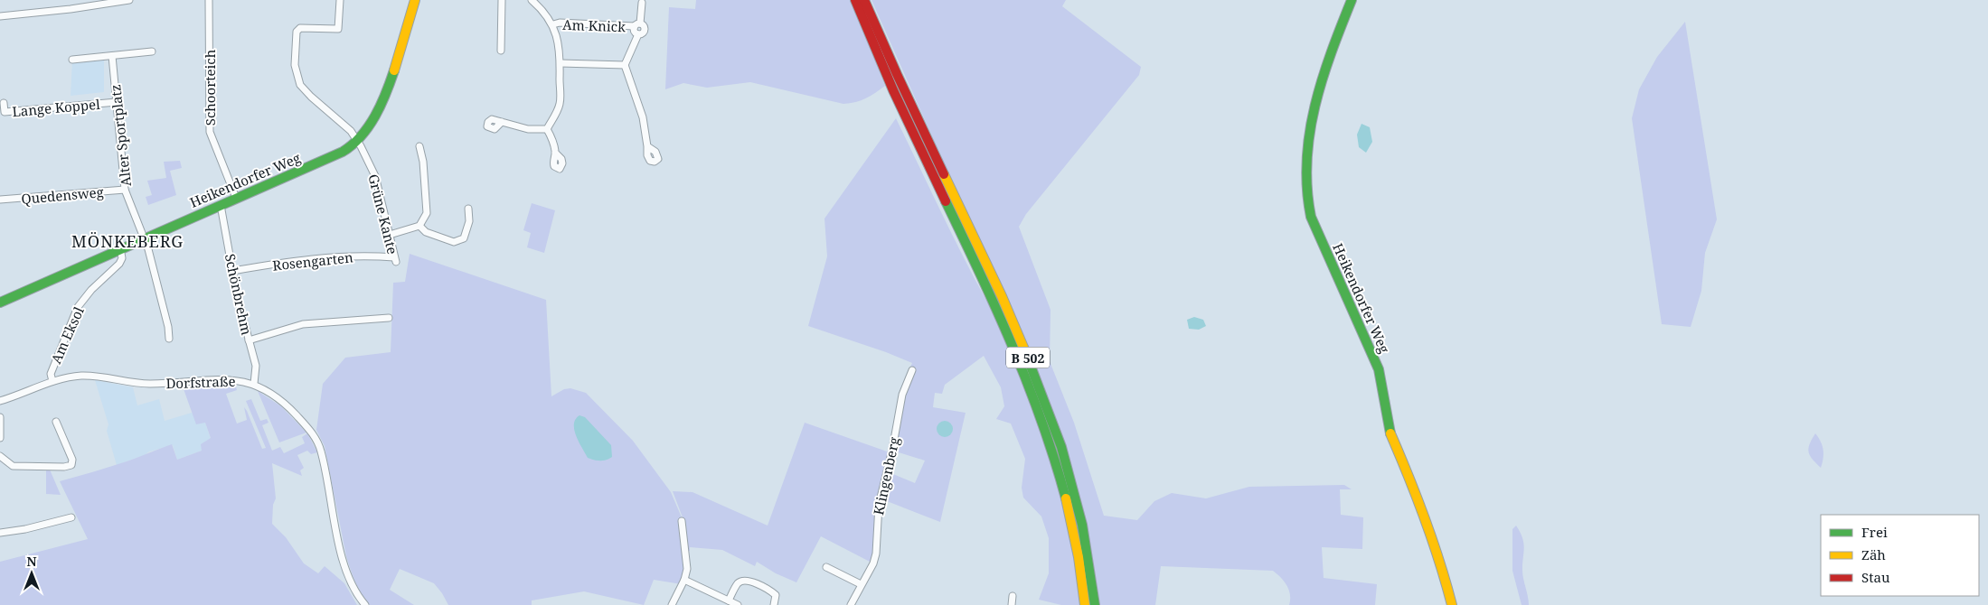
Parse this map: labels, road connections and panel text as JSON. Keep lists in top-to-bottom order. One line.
{"streets":{"main road":["Heikendorfer Weg","B 502"],"street":["Am Knick","Schoorteich","Lange Koppel","Alter Sportplatz","Quedensweg","Grüne Kante","Rosengarten","Schönbrehm","Am Eksol","Dorfstraße","Klingenberg"]},"crossings":[["Schoorteich","Heikendorfer Weg"],["Lange Koppel","Alter Sportplatz"],["Alter Sportplatz","Heikendorfer Weg"],["Alter Sportplatz","Quedensweg"],["Heikendorfer Weg","Grüne Kante"],["Heikendorfer Weg","Schönbrehm"],["Heikendorfer Weg","Am Eksol"],["Grüne Kante","Rosengarten"],["Rosengarten","Schönbrehm"],["Schönbrehm","Dorfstraße"],["Am Eksol","Dorfstraße"]],"districts":["MÖNKEBERG"],"legend":["Frei","Zäh","Stau"],"north":"top"}
